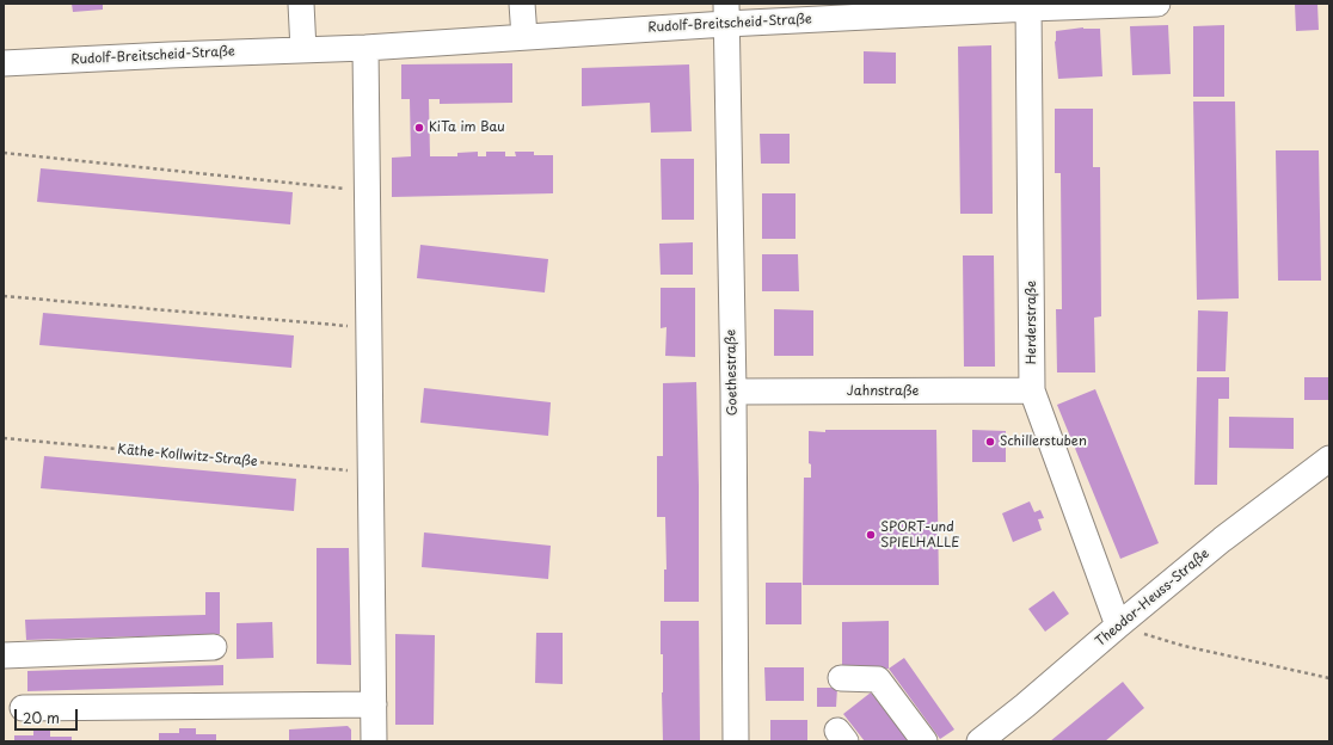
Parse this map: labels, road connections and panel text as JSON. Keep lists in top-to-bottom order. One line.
{"streets":{"street":["Rudolf-Breitscheid-Straße","Herderstraße","Goethestraße","Jahnstraße","Theodor-Heuss-Straße"],"path":["Käthe-Kollwitz-Straße"]},"crossings":[["Rudolf-Breitscheid-Straße","Herderstraße"],["Rudolf-Breitscheid-Straße","Goethestraße"],["Herderstraße","Jahnstraße"],["Herderstraße","Theodor-Heuss-Straße"],["Goethestraße","Jahnstraße"]],"places":["KiTa im Bau","Schillerstuben","SPORT-und SPIELHALLE"],"scale_bar":"20 m"}
